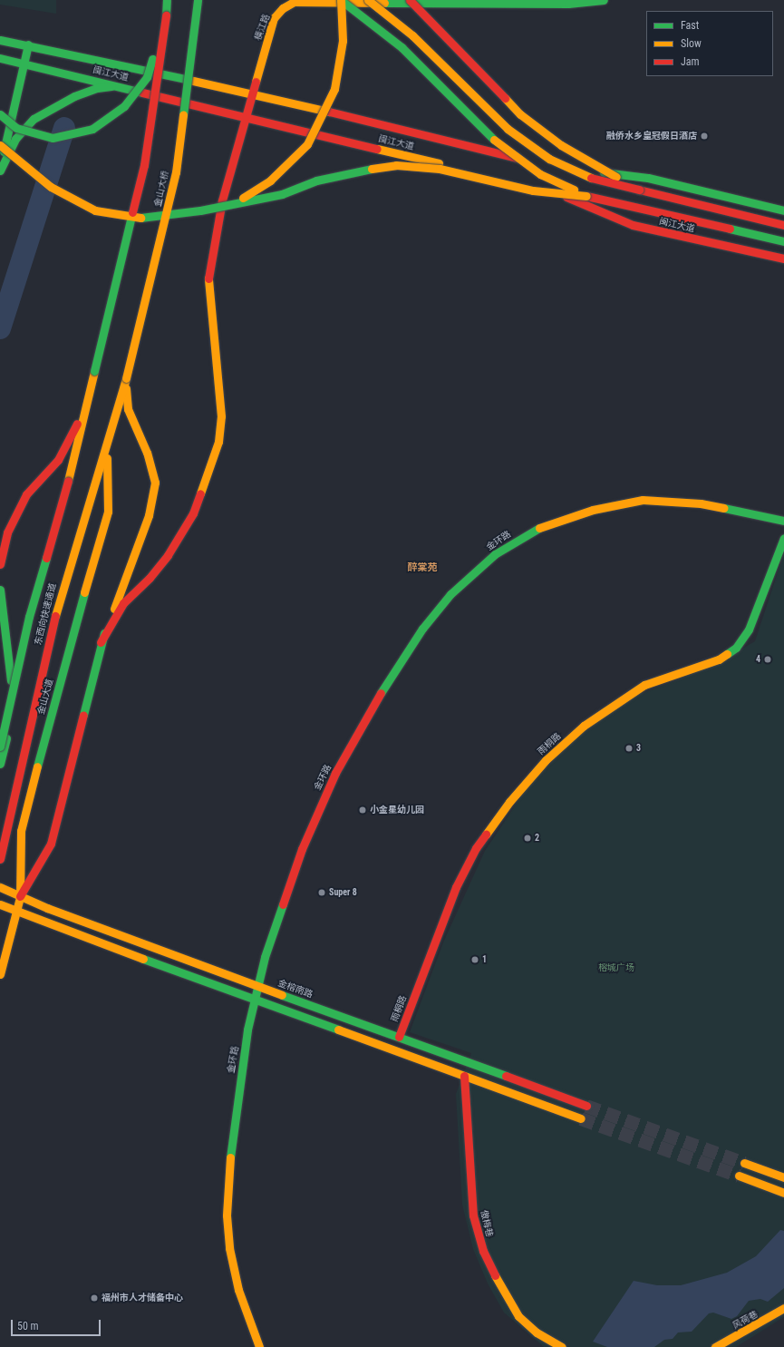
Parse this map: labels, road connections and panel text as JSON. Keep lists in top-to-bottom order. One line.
{"streets":{"main road":["横江路","闽江大道","金山大桥","金环路","东西向快速通道","金山大道","雨桐路","金榕南路","傲梅巷","风荷巷"]},"crossings":[["横江路","闽江大道"],["金山大桥","东西向快速通道"],["金环路","金榕南路"],["东西向快速通道","金山大道"],["金山大道","金榕南路"],["雨桐路","金榕南路"]],"districts":["醉棠苑"],"parks":["榕城广场"],"places":["融侨水乡皇冠假日酒店","4","3","小金星幼儿园","2","Super 8","1","福州市人才储备中心"],"legend":["Fast","Slow","Jam"],"scale_bar":"50 m"}
